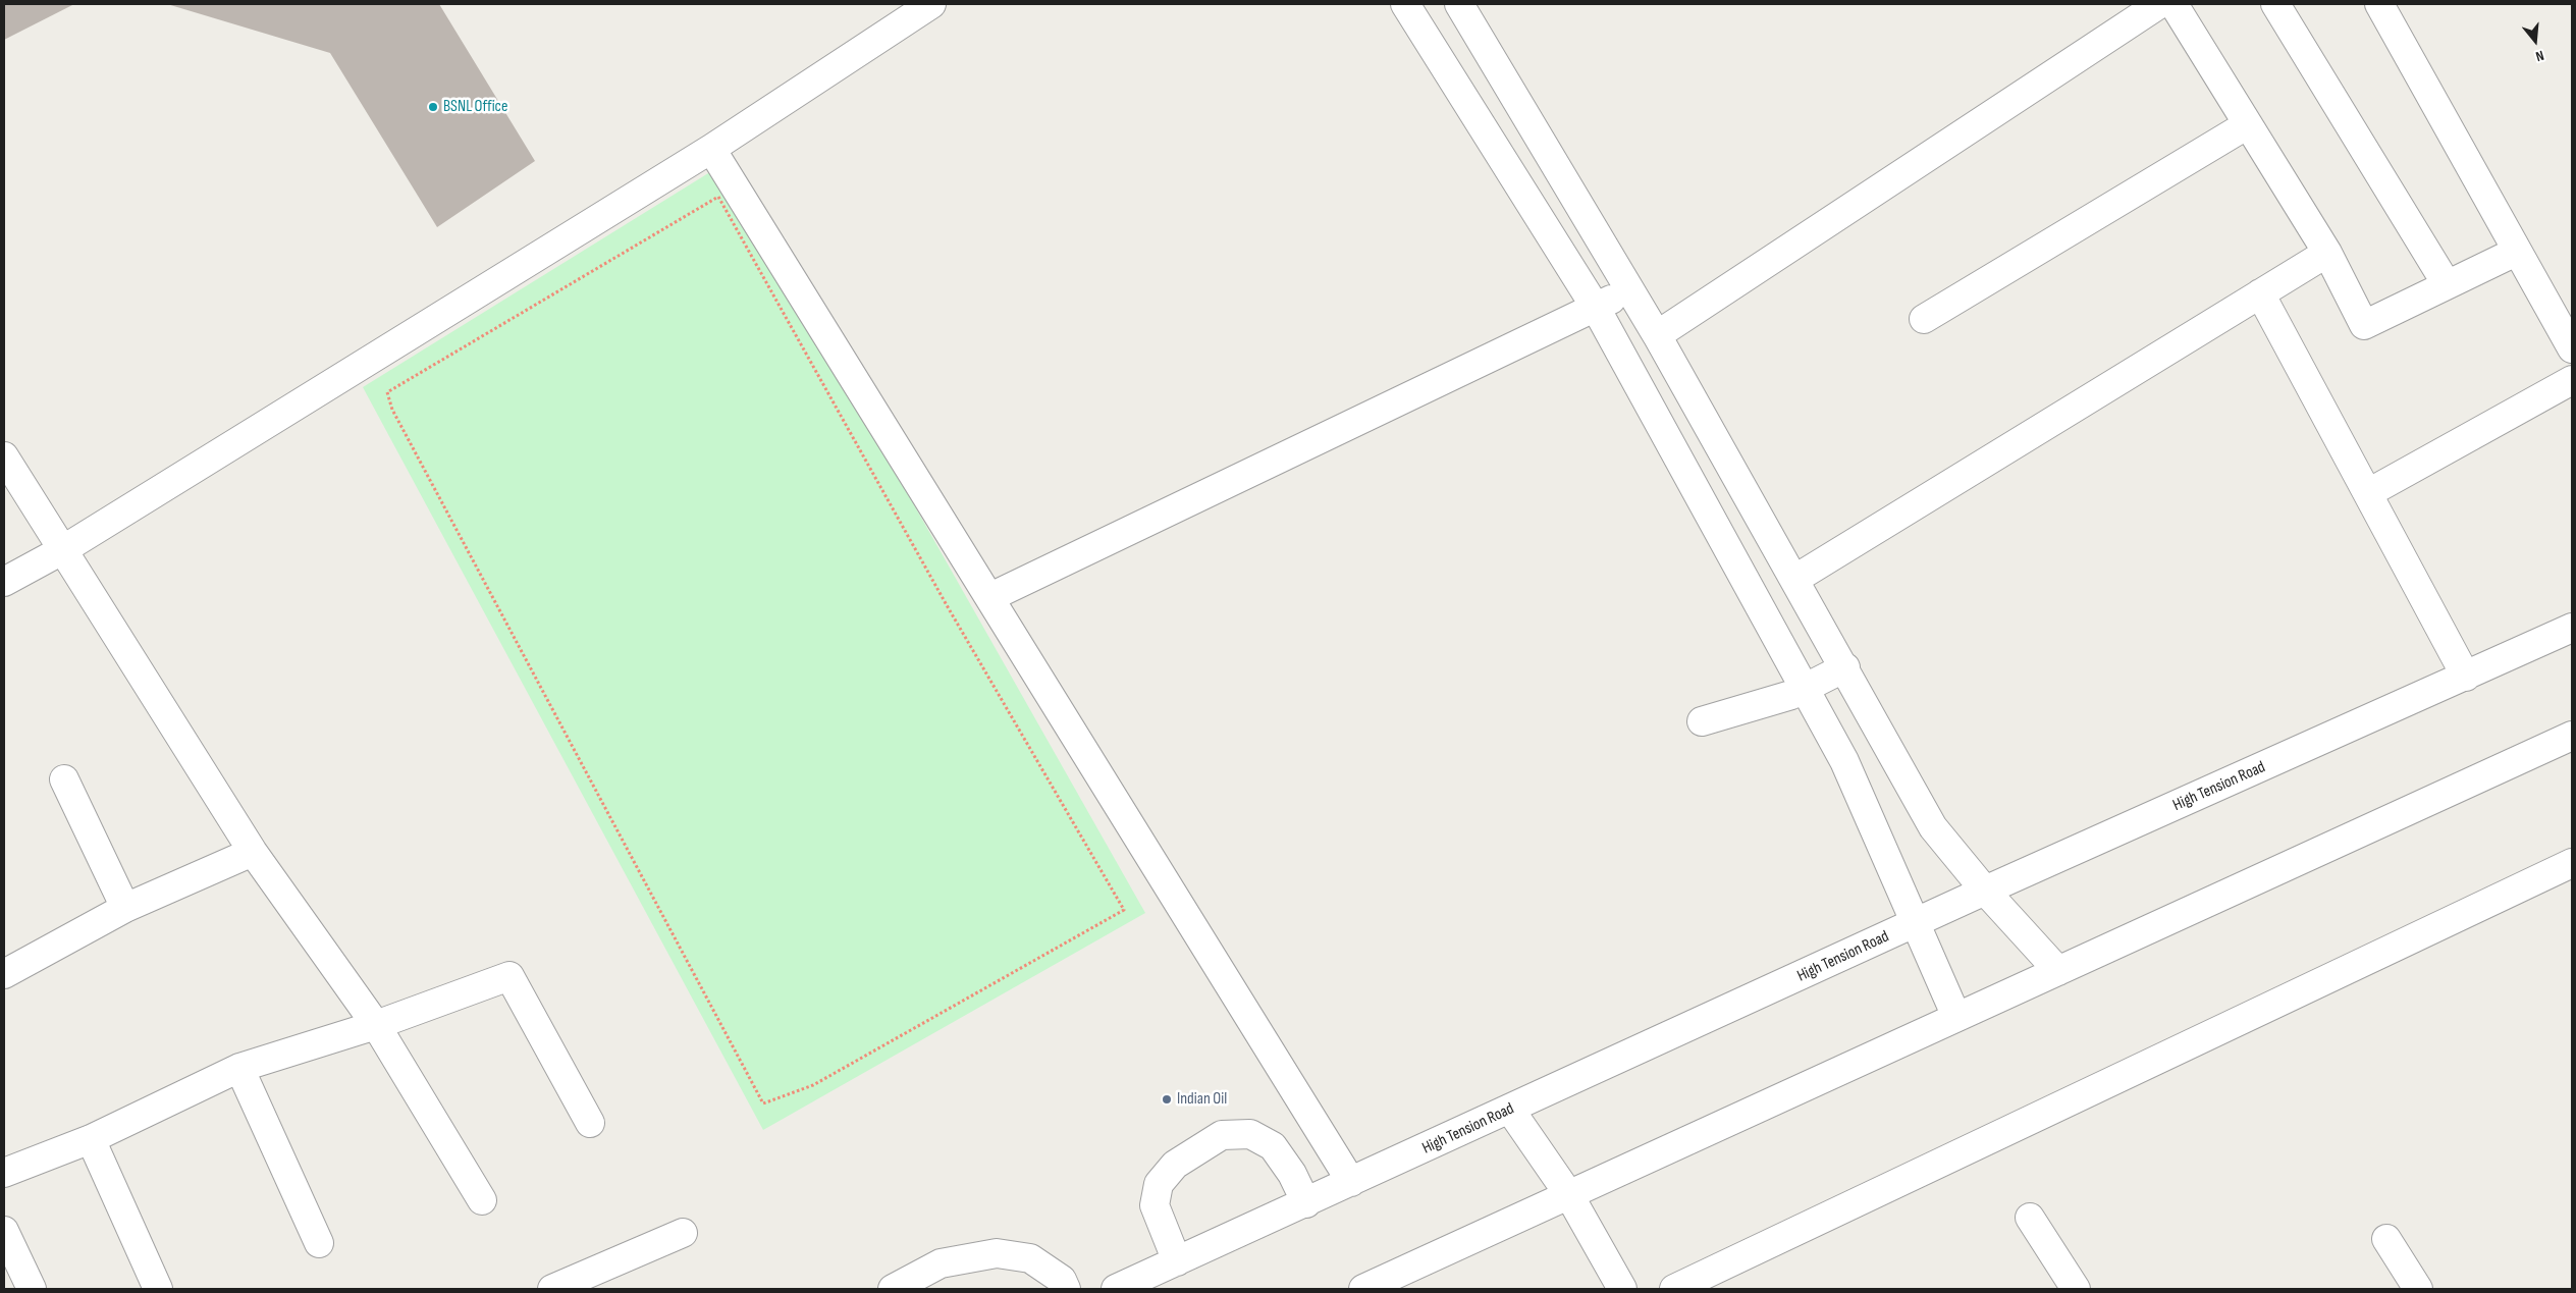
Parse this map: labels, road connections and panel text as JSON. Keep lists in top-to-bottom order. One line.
{"streets":{"street":["High Tension Road"]},"places":["BSNL Office","Indian Oil"],"north":"bottom"}
